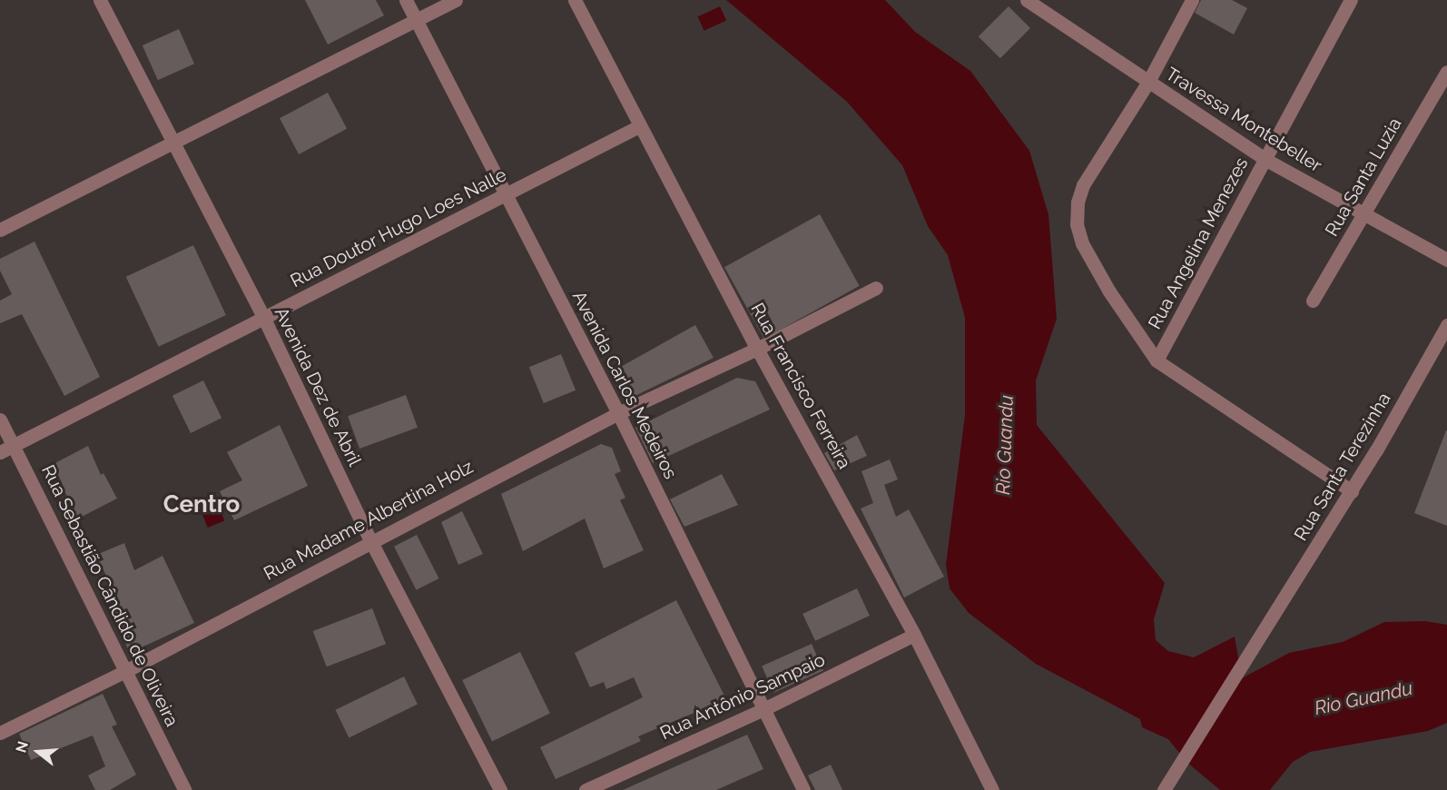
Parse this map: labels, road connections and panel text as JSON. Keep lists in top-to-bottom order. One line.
{"streets":{"street":["Travessa Montebeller","Rua Santa Luzia","Rua Doutor Hugo Loes Nalle","Rua Angelina Menezes","Avenida Carlos Medeiros","Rua Francisco Ferreira","Avenida Dez de Abril","Rua Santa Terezinha","Rua Madame Albertina Holz","Rua Sebastião Cândido de Oliveira","Rua Antônio Sampaio"]},"crossings":[["Travessa Montebeller","Rua Santa Luzia"],["Travessa Montebeller","Rua Angelina Menezes"],["Rua Doutor Hugo Loes Nalle","Avenida Carlos Medeiros"],["Rua Doutor Hugo Loes Nalle","Rua Francisco Ferreira"],["Rua Doutor Hugo Loes Nalle","Avenida Dez de Abril"],["Rua Doutor Hugo Loes Nalle","Rua Sebastião Cândido de Oliveira"],["Avenida Carlos Medeiros","Rua Madame Albertina Holz"],["Avenida Carlos Medeiros","Rua Antônio Sampaio"],["Rua Francisco Ferreira","Rua Madame Albertina Holz"],["Rua Francisco Ferreira","Rua Antônio Sampaio"],["Avenida Dez de Abril","Rua Madame Albertina Holz"],["Rua Madame Albertina Holz","Rua Sebastião Cândido de Oliveira"]],"districts":["Centro"],"water":["Rio Guandu"],"north":"left"}
